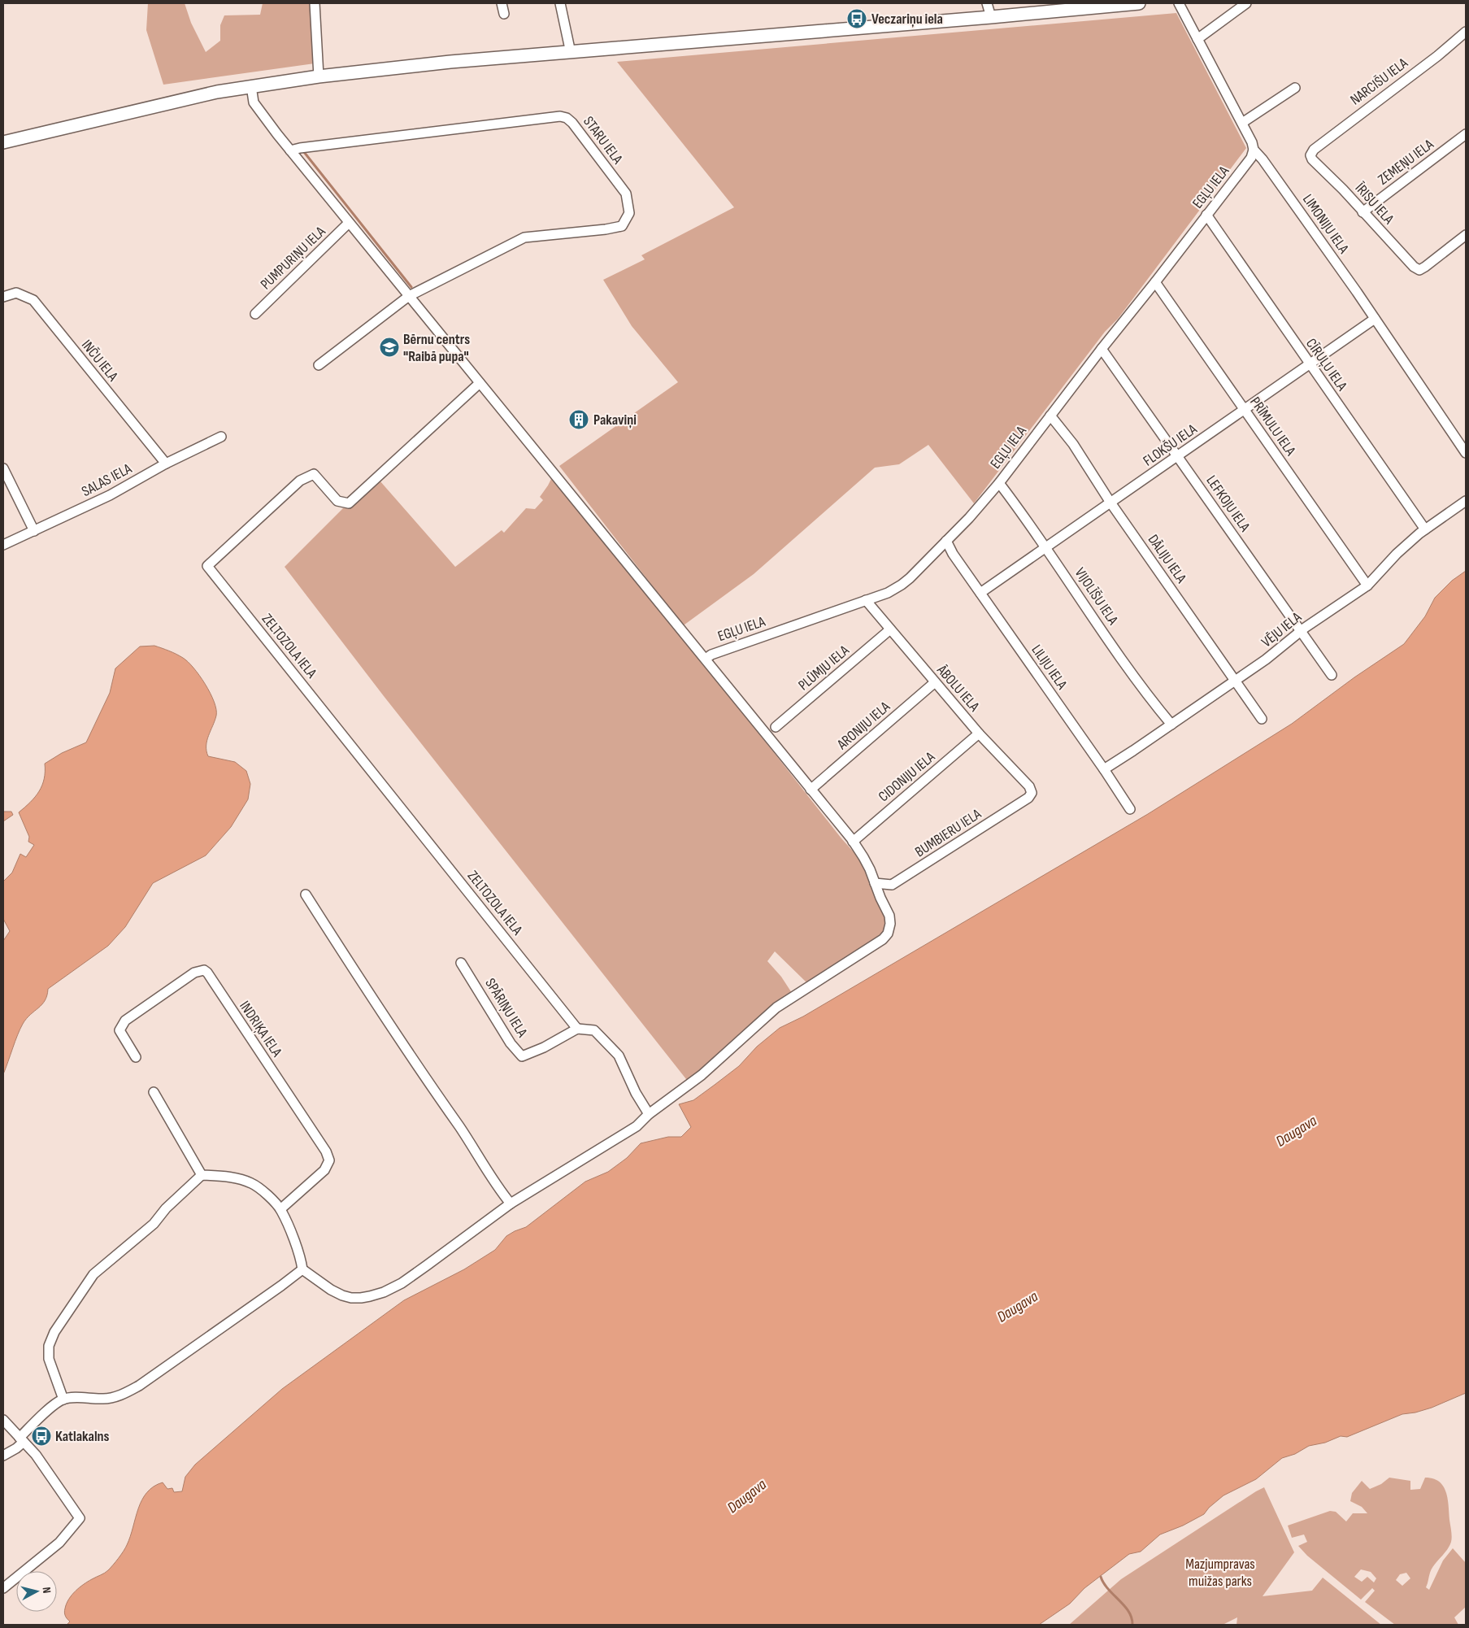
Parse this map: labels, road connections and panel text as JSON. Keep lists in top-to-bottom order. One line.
{"streets":{"street":["NARCIŠU IELA","STARU IELA","ZEMEŅU IELA","EGĻU IELA","ĪRISU IELA","LIMONIJU IELA","PUMPURIŅU IELA","INČU IELA","CĪRUĻU IELA","PRĪMULU IELA","FLOKŠU IELA","SALAS IELA","LEFKOJU IELA","DĀLIJU IELA","VIJOLĪŠU IELA","VĒJU IELA","ZELTOZOLA IELA","LILIJU IELA","PLŪMJU IELA","ĀBOLU IELA","ARONIJU IELA","CIDONIJU IELA","BUMBIERU IELA","SPĀRIŅU IELA","INDRIĶA IELA"]},"crossings":[["NARCIŠU IELA","ĪRISU IELA"],["ZEMEŅU IELA","ĪRISU IELA"],["EGĻU IELA","LIMONIJU IELA"],["EGĻU IELA","CĪRUĻU IELA"],["EGĻU IELA","PRĪMULU IELA"],["EGĻU IELA","LEFKOJU IELA"],["EGĻU IELA","DĀLIJU IELA"],["EGĻU IELA","VIJOLĪŠU IELA"],["EGĻU IELA","LILIJU IELA"],["EGĻU IELA","ĀBOLU IELA"],["LIMONIJU IELA","FLOKŠU IELA"],["INČU IELA","SALAS IELA"],["CĪRUĻU IELA","FLOKŠU IELA"],["CĪRUĻU IELA","VĒJU IELA"],["PRĪMULU IELA","FLOKŠU IELA"],["PRĪMULU IELA","VĒJU IELA"],["FLOKŠU IELA","LEFKOJU IELA"],["FLOKŠU IELA","DĀLIJU IELA"],["FLOKŠU IELA","VIJOLĪŠU IELA"],["FLOKŠU IELA","LILIJU IELA"],["LEFKOJU IELA","VĒJU IELA"],["DĀLIJU IELA","VĒJU IELA"],["VIJOLĪŠU IELA","VĒJU IELA"],["VĒJU IELA","LILIJU IELA"],["ZELTOZOLA IELA","SPĀRIŅU IELA"],["PLŪMJU IELA","ĀBOLU IELA"],["ĀBOLU IELA","ARONIJU IELA"],["ĀBOLU IELA","CIDONIJU IELA"],["ĀBOLU IELA","BUMBIERU IELA"]],"water":["Daugava"],"parks":["Mazjumpravas muižas parks"],"places":{"bus stop":["Veczariņu iela","Katlakalns"],"school or university":["Bērnu centrs \"Raibā pupa\""],"building":["Pakaviņi"]},"north":"right"}
